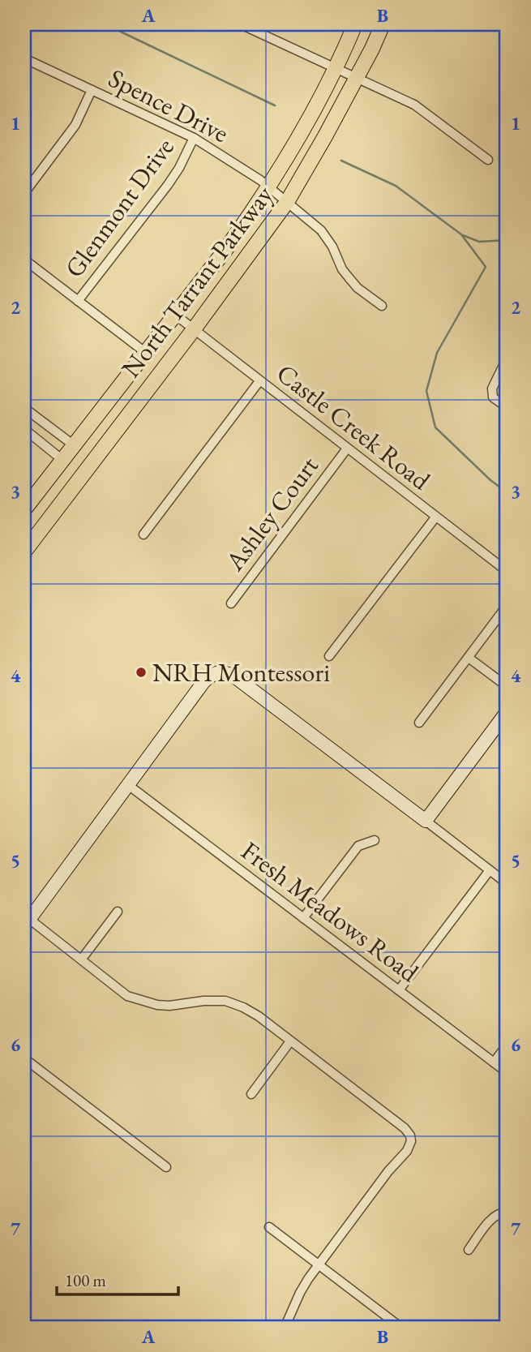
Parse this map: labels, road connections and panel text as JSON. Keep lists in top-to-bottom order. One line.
{"streets":{"main road":["North Tarrant Parkway"],"street":["Spence Drive","Glenmont Drive","Castle Creek Road","Ashley Court","Fresh Meadows Road"]},"crossings":[["Spence Drive","Glenmont Drive"],["Spence Drive","North Tarrant Parkway"],["North Tarrant Parkway","Castle Creek Road"],["Castle Creek Road","Ashley Court"]],"places":["NRH Montessori"],"scale_bar":"100 m","grid":{"columns":["A","B"],"rows":["1","2","3","4","5","6","7"]}}
